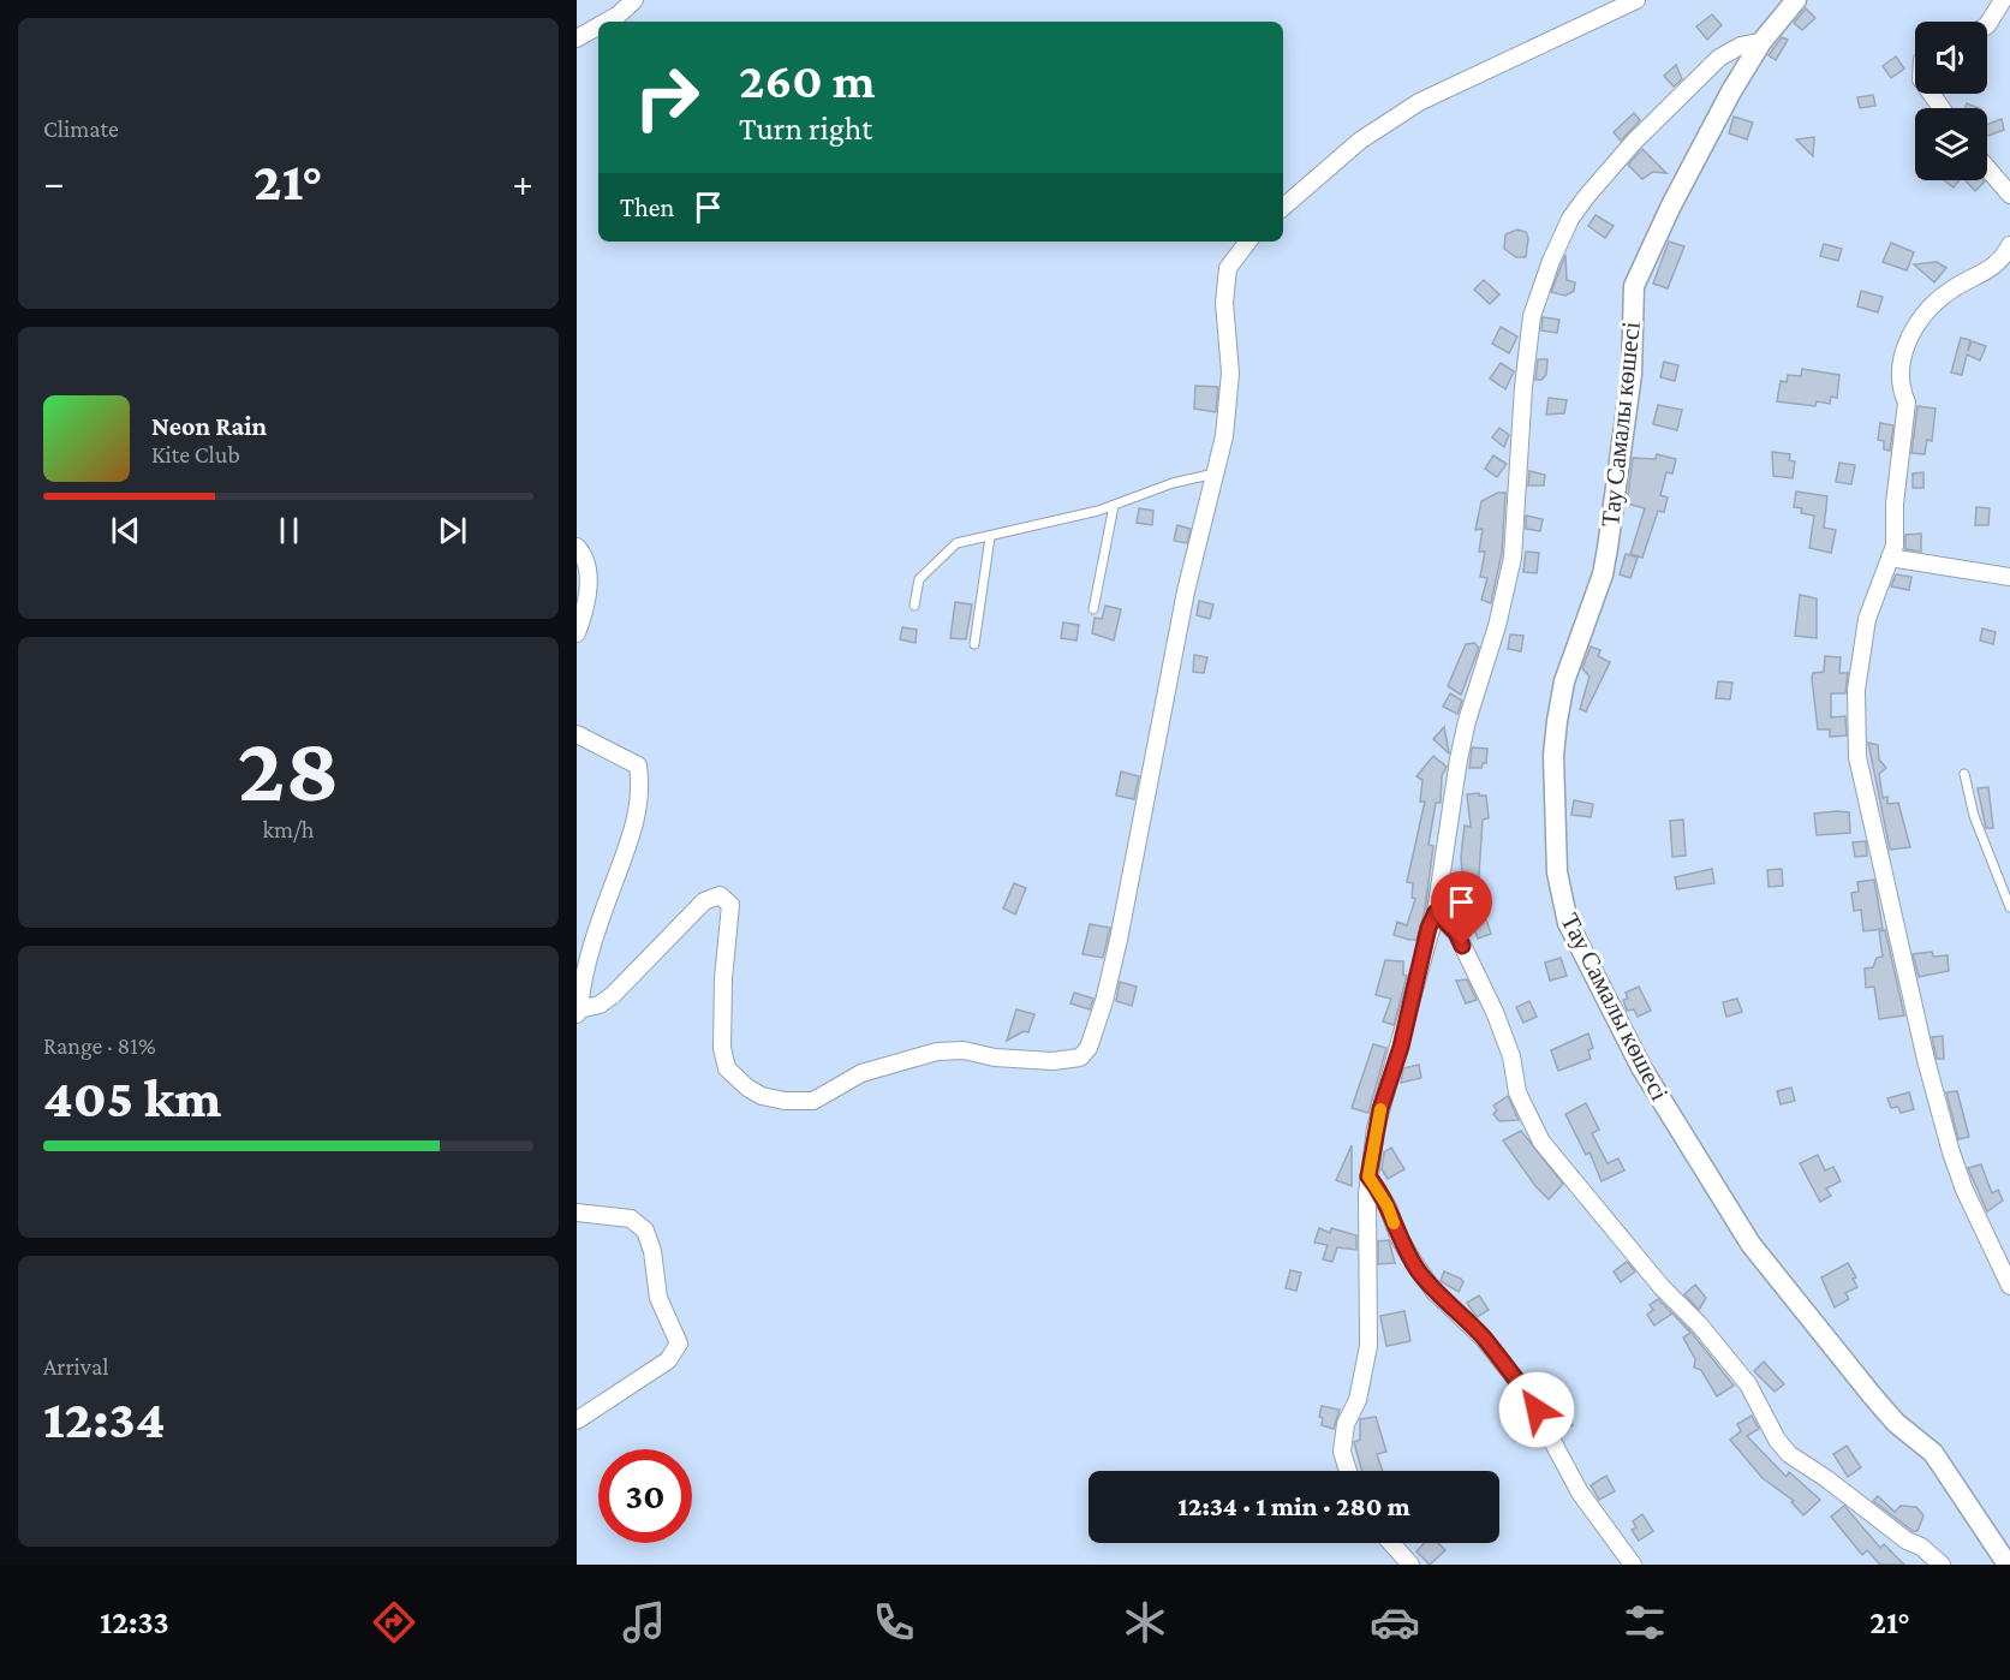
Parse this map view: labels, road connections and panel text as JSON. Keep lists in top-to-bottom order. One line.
{"streets":{"street":["Тау Самалы көшесі"]},"page":{"tile":["Climate",["28","km/h"],["Range · 81%","405 km"],["Arrival","12:34"]],"turn":["260 m","Turn right"],"heat":["−","21°","+"],"then":"Then","song":["Neon Rain","Kite Club"],"limit":"30","trip":"12:34 · 1 min · 280 m","tabs":["12:33","21°"]}}
